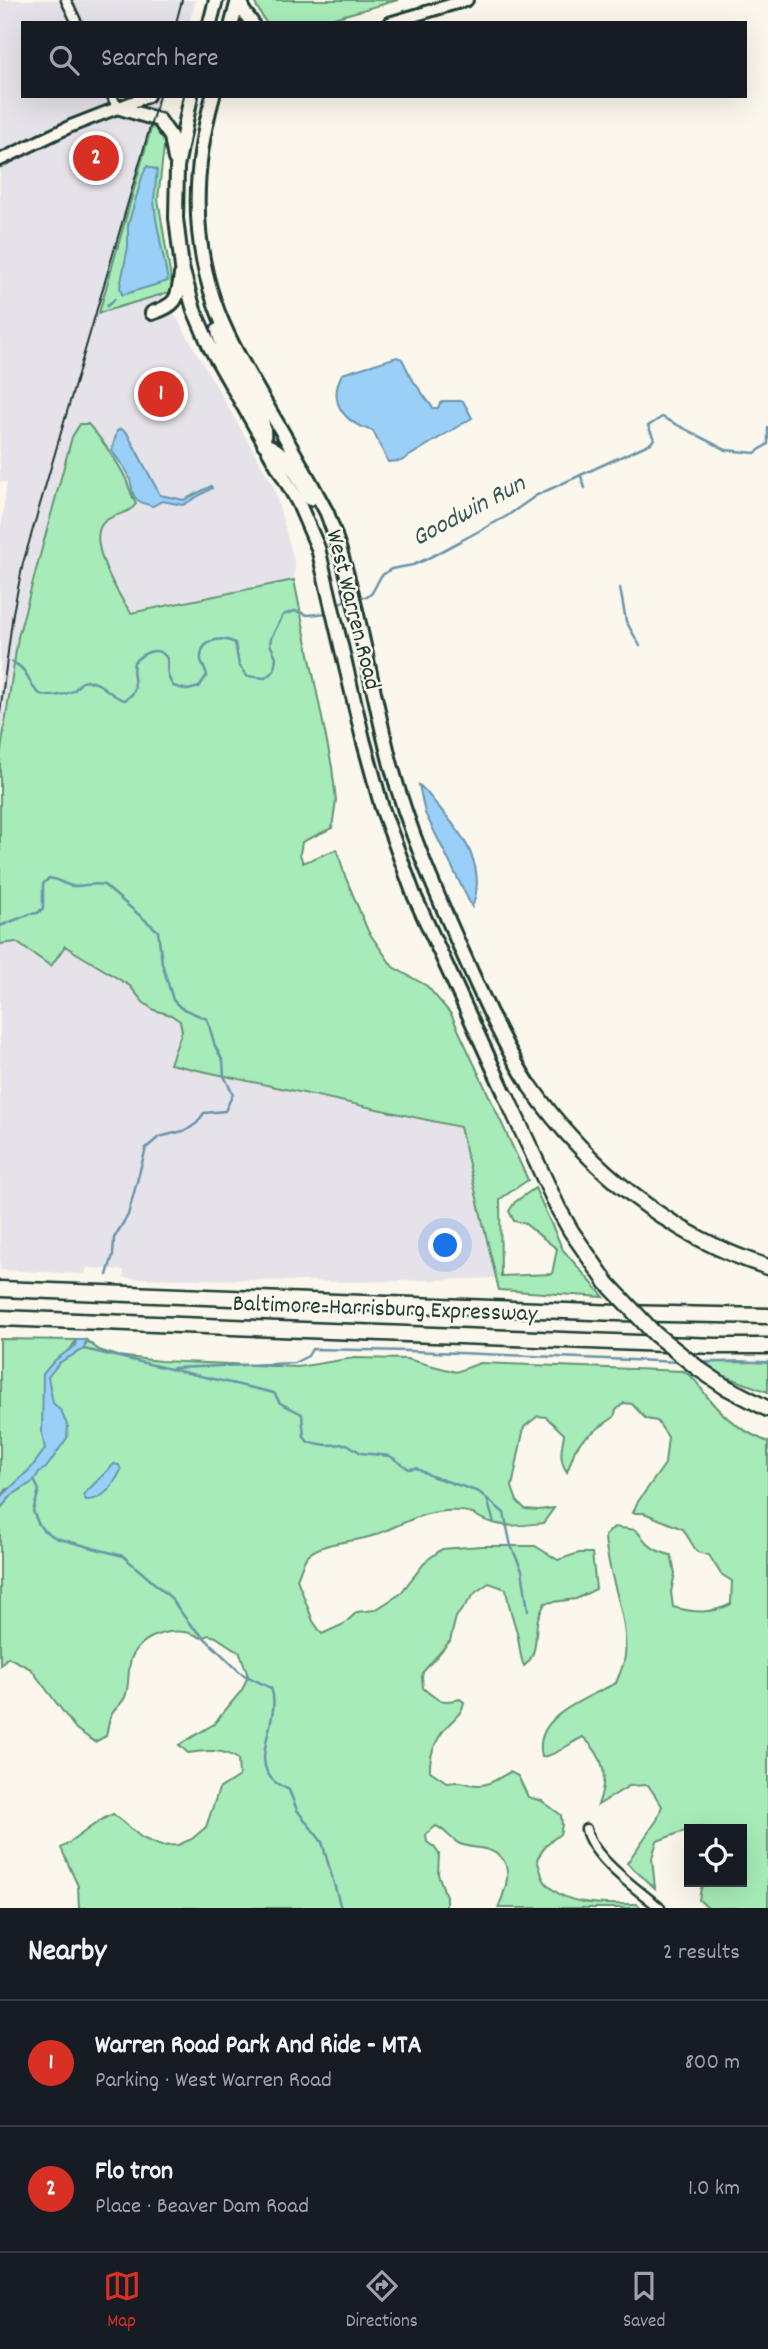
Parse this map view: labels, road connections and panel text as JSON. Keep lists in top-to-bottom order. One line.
{"streets":{"highway":["Baltimore-Harrisburg Expressway"],"main road":["West Warren Road"]},"water":["Goodwin Run"],"page":{"search":"Search here","pins":["2","1"],"heading":["Nearby","2 results"],"list":[{"mark":"1","name":"Warren Road Park And Ride - MTA","note":"Parking · West Warren Road","value":"800 m"},{"mark":"2","name":"Flo tron","note":"Place · Beaver Dam Road","value":"1.0 km"}],"nav":["Map","Directions","Saved"]}}
